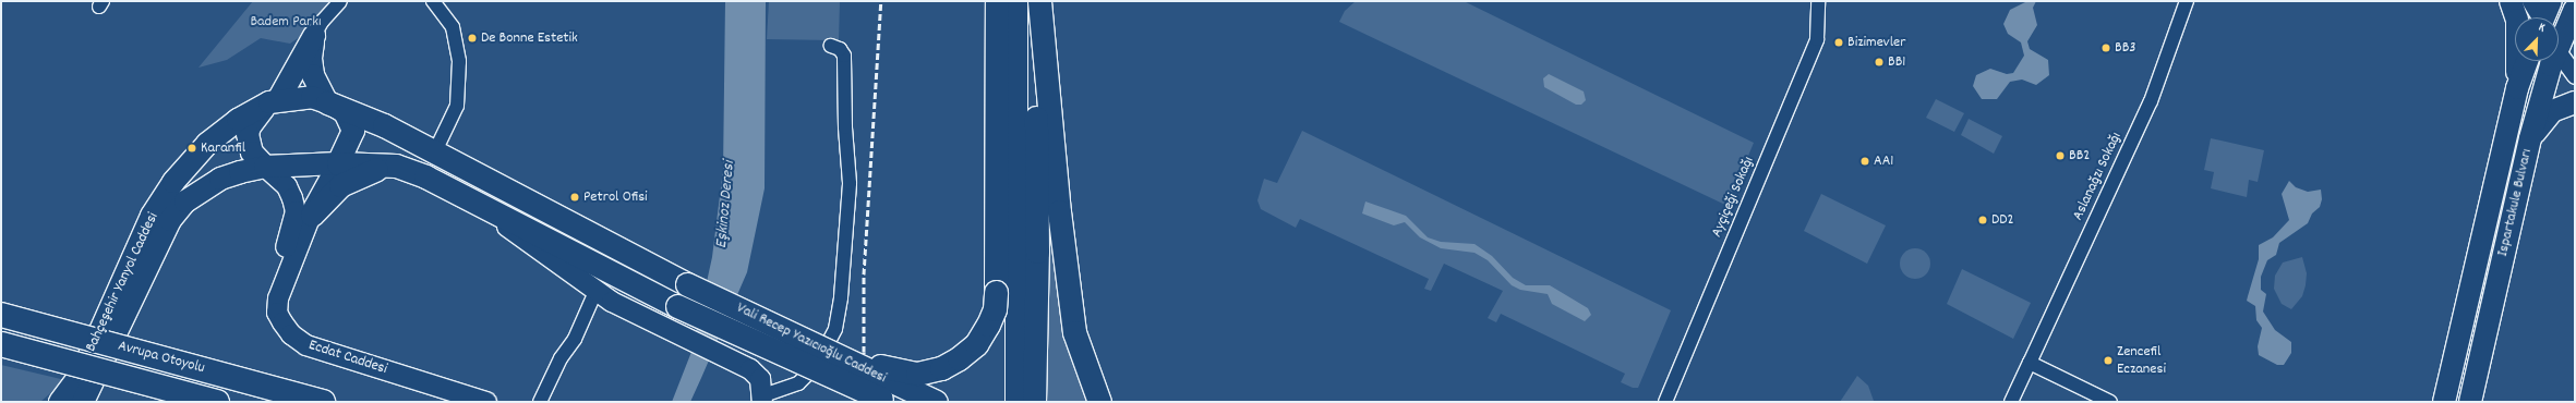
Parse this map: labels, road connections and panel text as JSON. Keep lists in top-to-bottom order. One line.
{"streets":{"highway":["Vali Recep Yazıcıoğlu Caddesi","Avrupa Otoyolu"],"main road":["Ispartakule Bulvarı","Bahçeşehir Yanyol Caddesi","Ecdat Caddesi"],"street":["Aslanağzı Sokağı","Ayçiçeği Sokağı"]},"crossings":[["Bahçeşehir Yanyol Caddesi","Vali Recep Yazıcıoğlu Caddesi"],["Bahçeşehir Yanyol Caddesi","Ecdat Caddesi"],["Vali Recep Yazıcıoğlu Caddesi","Ecdat Caddesi"]],"water":["Eşkinoz Deresi"],"parks":["Badem Parkı"],"places":["De Bonne Estetik","Bizimevler","BB3","BB1","Karanfil","BB2","AA1","Petrol Ofisi","DD2","Zencefil Eczanesi"],"north":"top right"}
